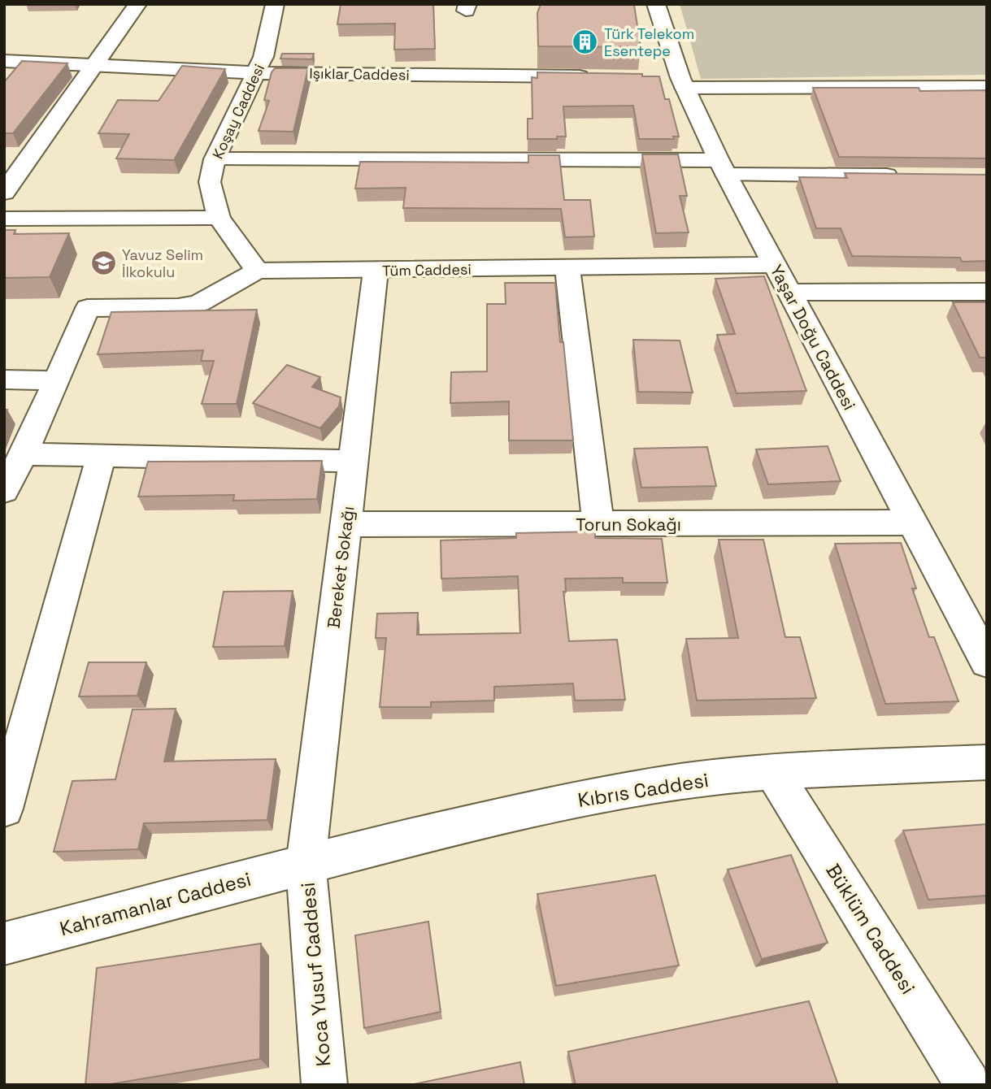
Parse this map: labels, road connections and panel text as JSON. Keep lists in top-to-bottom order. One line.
{"streets":{"street":["Işıklar Caddesi","Koşay Caddesi","Tüm Caddesi","Yaşar Doğu Caddesi","Torun Sokağı","Bereket Sokağı","Kıbrıs Caddesi","Kahramanlar Caddesi","Büklüm Caddesi","Koca Yusuf Caddesi"]},"crossings":[["Işıklar Caddesi","Koşay Caddesi"],["Tüm Caddesi","Yaşar Doğu Caddesi"],["Tüm Caddesi","Bereket Sokağı"],["Yaşar Doğu Caddesi","Torun Sokağı"],["Torun Sokağı","Bereket Sokağı"],["Bereket Sokağı","Kıbrıs Caddesi"],["Bereket Sokağı","Kahramanlar Caddesi"],["Bereket Sokağı","Koca Yusuf Caddesi"],["Kıbrıs Caddesi","Kahramanlar Caddesi"],["Kıbrıs Caddesi","Büklüm Caddesi"],["Kıbrıs Caddesi","Koca Yusuf Caddesi"],["Kahramanlar Caddesi","Koca Yusuf Caddesi"]],"places":{"building":["Türk Telekom Esentepe"],"school or university":["Yavuz Selim İlkokulu"]}}
